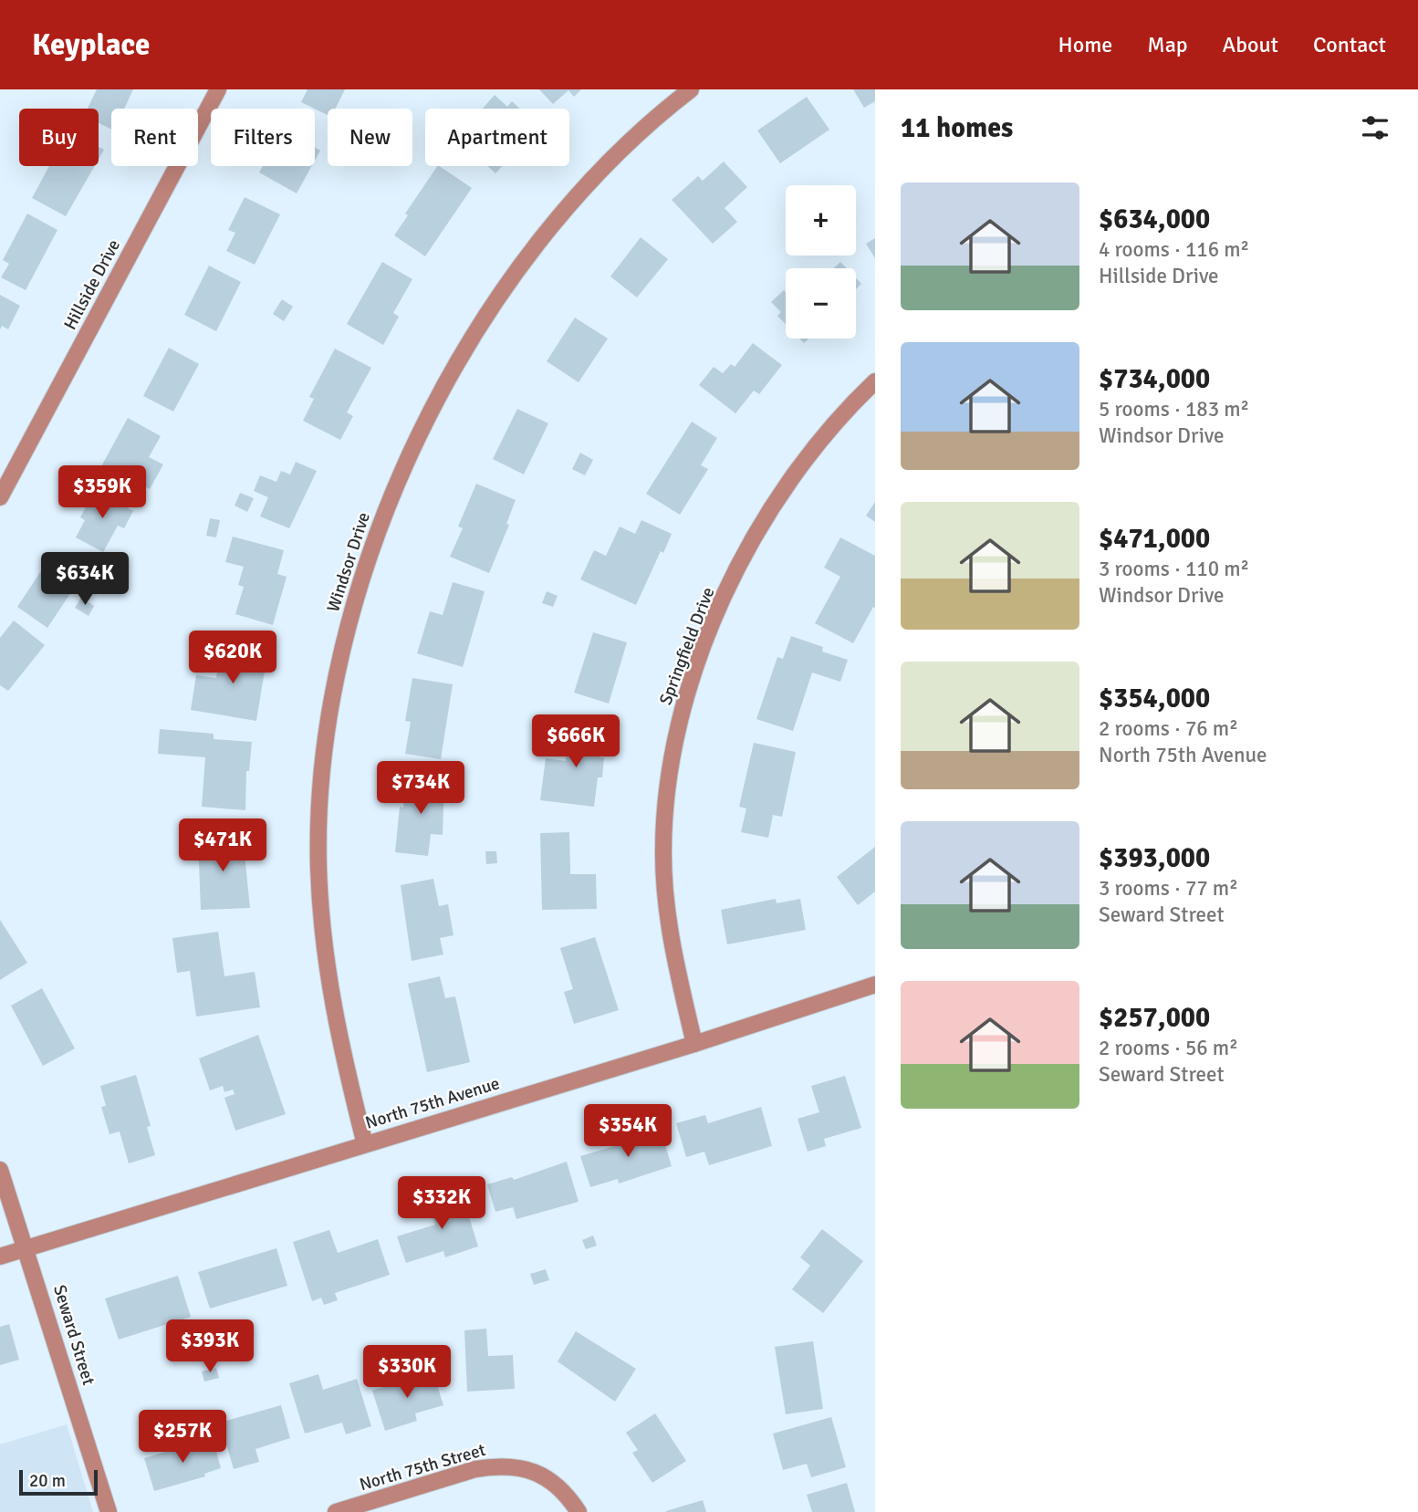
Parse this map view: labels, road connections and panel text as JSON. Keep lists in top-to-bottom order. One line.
{"streets":{"street":["Hillside Drive","Windsor Drive","Springfield Drive","North 75th Avenue","Seward Street","North 75th Street"]},"crossings":[["Windsor Drive","North 75th Avenue"],["Springfield Drive","North 75th Avenue"],["North 75th Avenue","Seward Street"]],"scale_bar":"20 m","page":{"header":"Keyplace","nav":["Home","Map","About","Contact"],"heading":"11 homes","chip":["Buy","Rent","Filters","New","Apartment"],"list":[{"name":"$634,000","note":"4 rooms · 116 m² · Hillside Drive"},{"name":"$734,000","note":"5 rooms · 183 m² · Windsor Drive"},{"name":"$471,000","note":"3 rooms · 110 m² · Windsor Drive"},{"name":"$354,000","note":"2 rooms · 76 m² · North 75th Avenue"},{"name":"$393,000","note":"3 rooms · 77 m² · Seward Street"},{"name":"$257,000","note":"2 rooms · 56 m² · Seward Street"}],"map_buttons":["+","−"],"price":["$359K","$634K","$620K","$666K","$734K","$471K","$354K","$332K","$393K","$330K","$257K"],"scale":"20 m"}}
